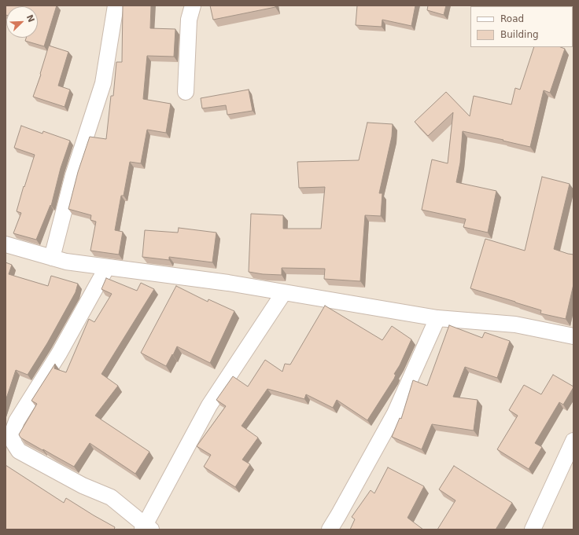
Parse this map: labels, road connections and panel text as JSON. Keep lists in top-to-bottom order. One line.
{"legend":["Road","Building"],"north":"top right"}
